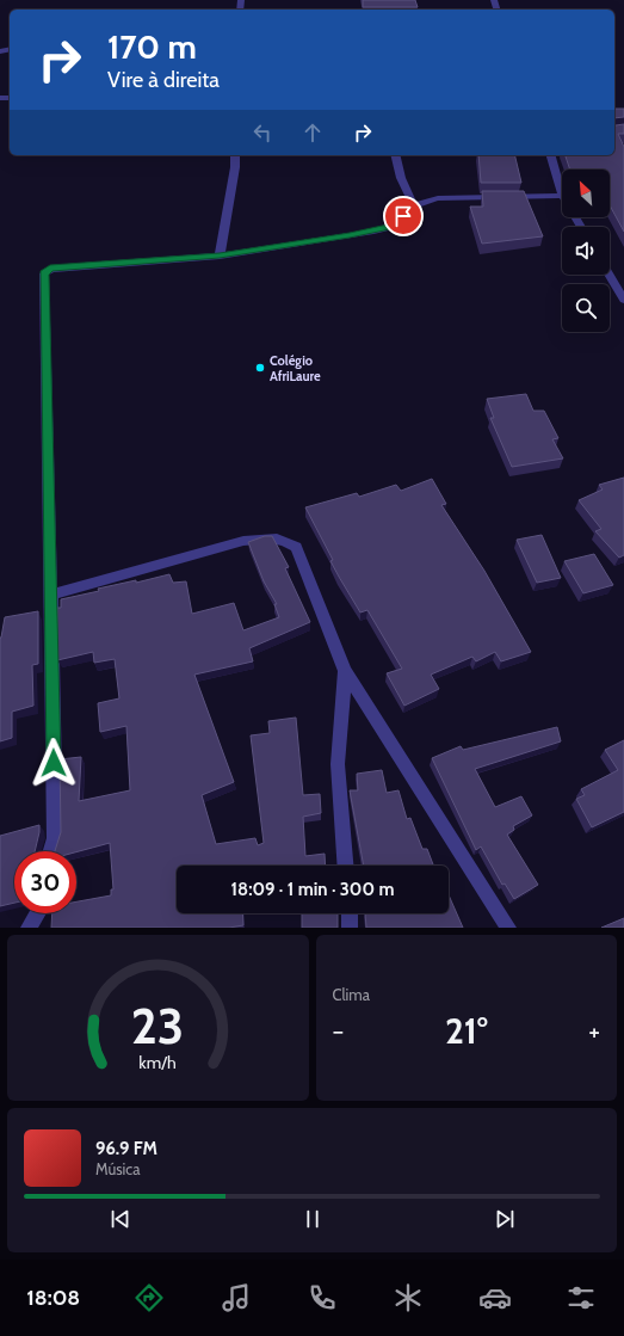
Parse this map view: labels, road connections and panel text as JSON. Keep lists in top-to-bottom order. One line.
{"places":["Colégio AfriLaure"],"north":"top left","page":{"turn":["170 m","Vire à direita"],"limit":"30","trip":"18:09 · 1 min · 300 m","tile":"Clima","heat":["−","21°","+"],"song":["96.9 FM","Música"],"tabs":"18:08","gauge":["23","km/h"]}}
